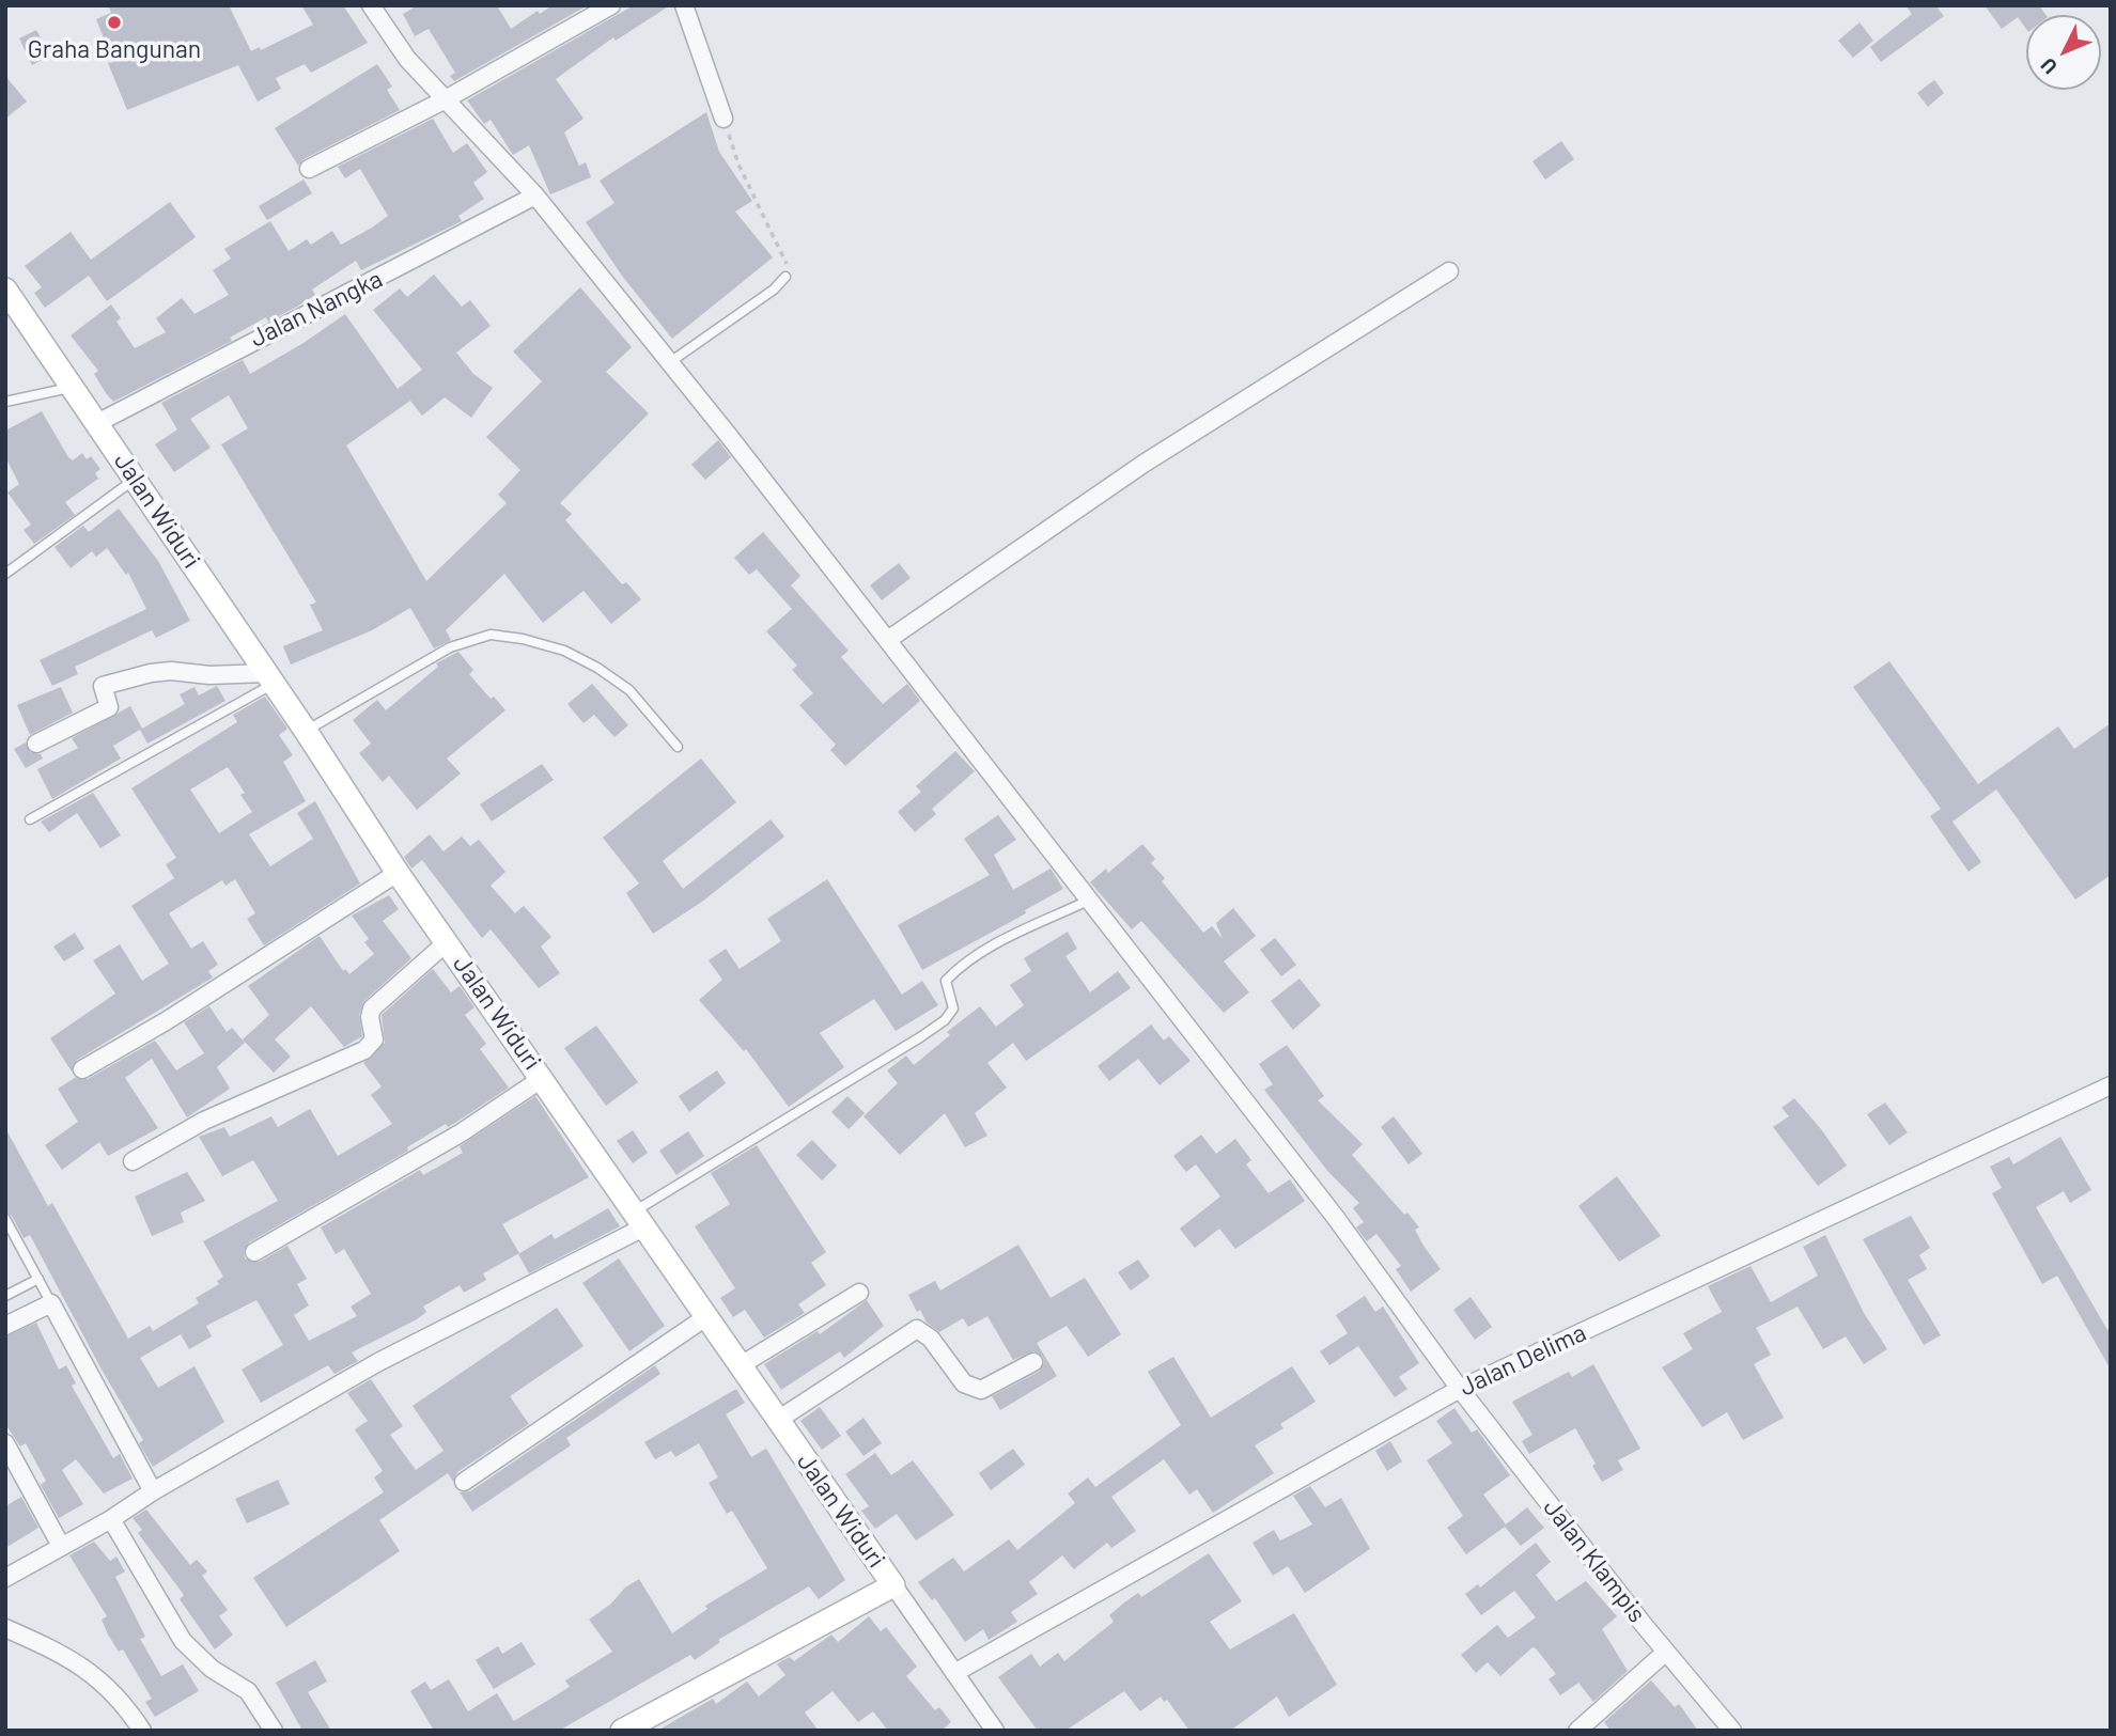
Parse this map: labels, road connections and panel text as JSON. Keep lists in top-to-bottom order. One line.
{"streets":{"main road":["Jalan Widuri"],"street":["Jalan Nangka","Jalan Delima","Jalan Klampis"]},"crossings":[["Jalan Nangka","Jalan Widuri"],["Jalan Nangka","Jalan Klampis"],["Jalan Widuri","Jalan Delima"],["Jalan Delima","Jalan Klampis"]],"places":["Graha Bangunan"],"north":"bottom left"}
